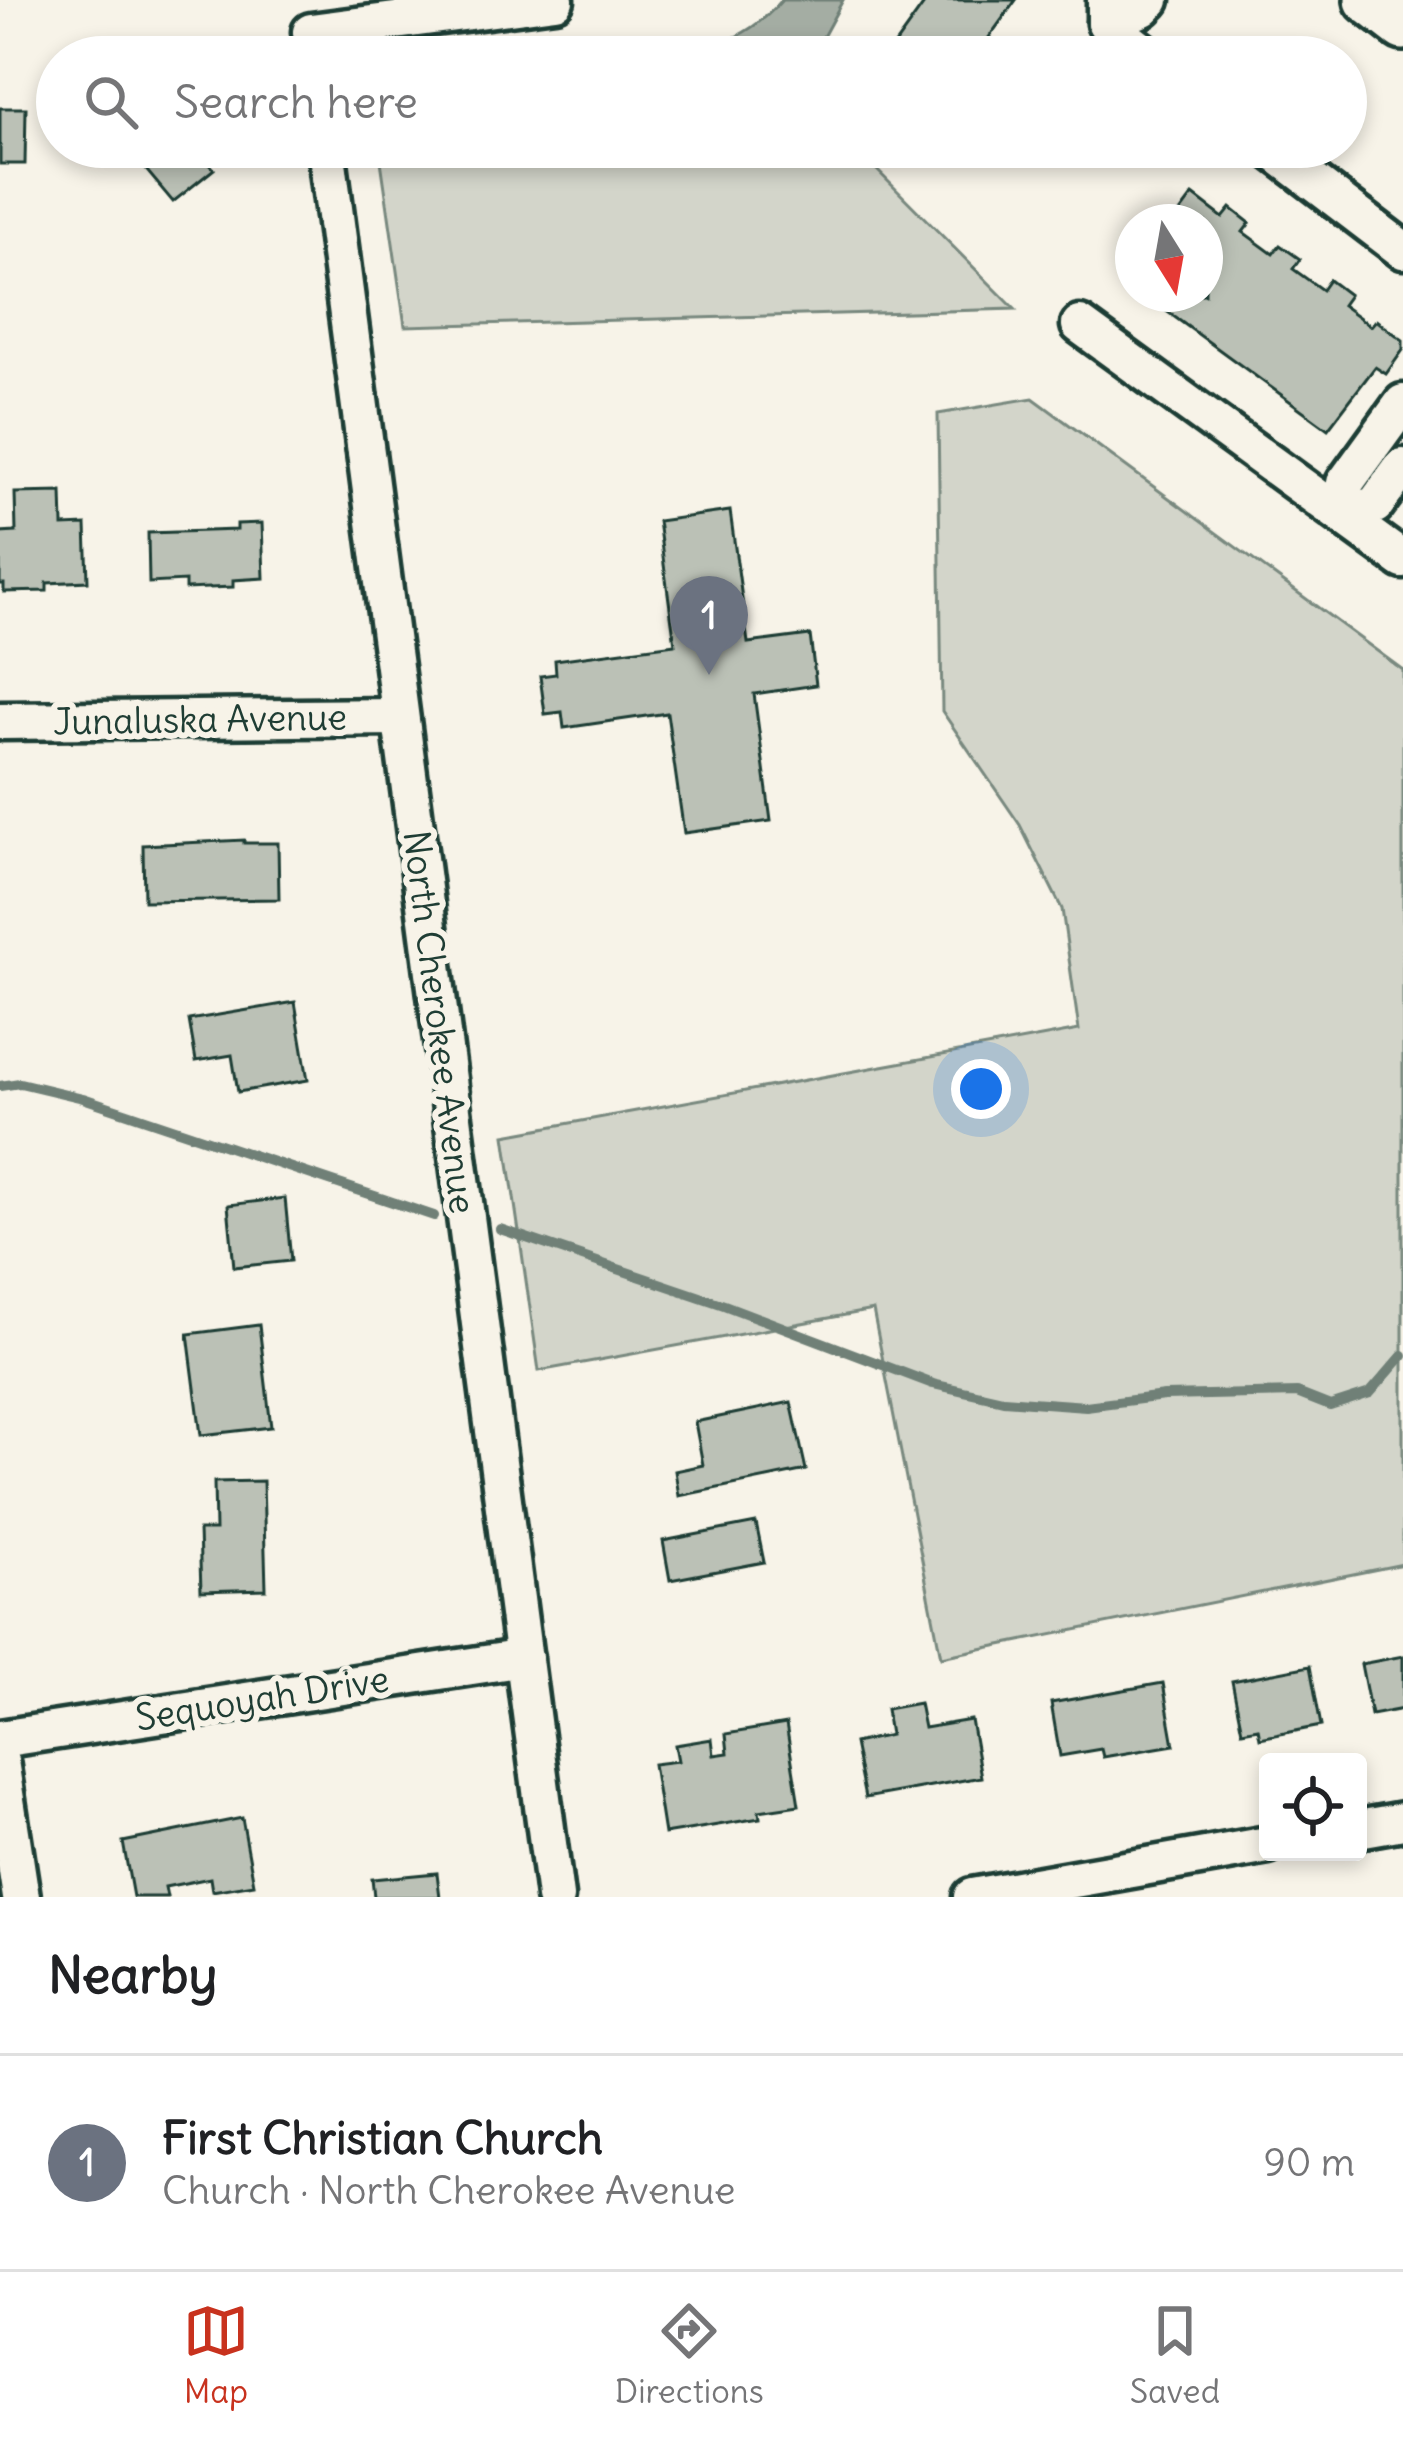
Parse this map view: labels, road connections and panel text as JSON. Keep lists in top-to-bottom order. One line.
{"streets":{"street":["Junaluska Avenue","North Cherokee Avenue","Sequoyah Drive"]},"crossings":[["Junaluska Avenue","North Cherokee Avenue"],["North Cherokee Avenue","Sequoyah Drive"]],"north":"bottom","page":{"search":"Search here","pins":"1","heading":"Nearby","list":[{"mark":"1","name":"First Christian Church","note":"Church · North Cherokee Avenue","value":"90 m"}],"nav":["Map","Directions","Saved"]}}
